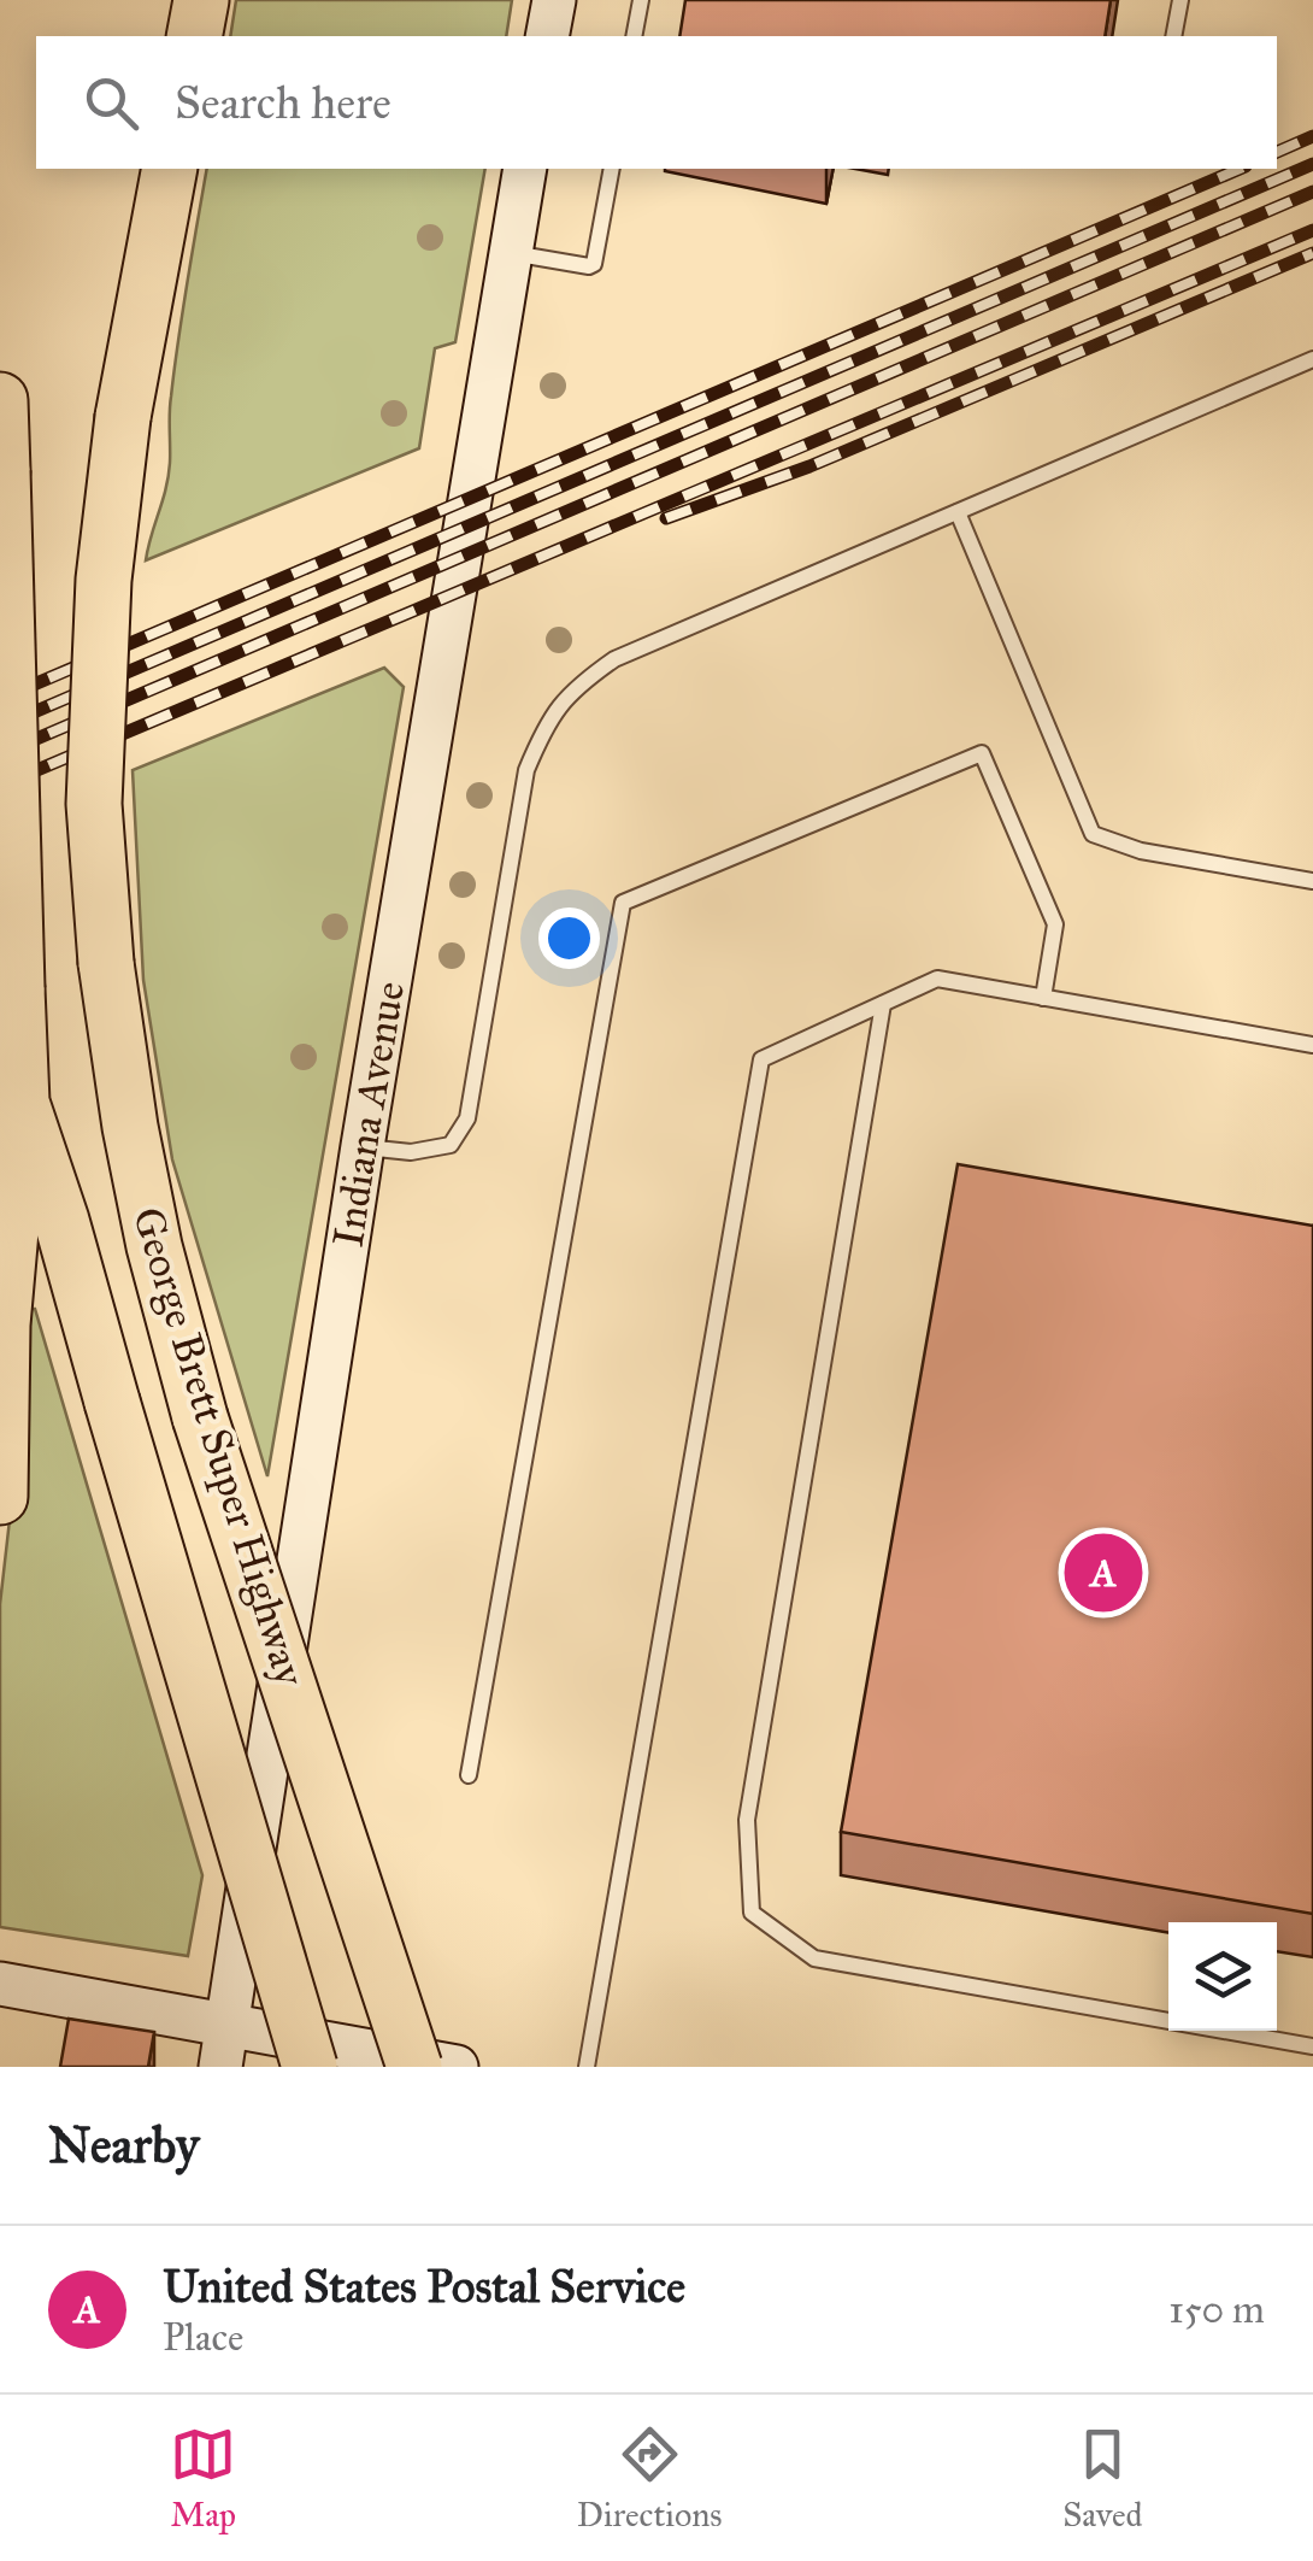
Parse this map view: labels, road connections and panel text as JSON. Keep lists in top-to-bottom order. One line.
{"streets":{"highway":["George Brett Super Highway"],"street":["Indiana Avenue"]},"page":{"search":"Search here","pins":"A","heading":"Nearby","list":[{"mark":"A","name":"United States Postal Service","note":"Place","value":"150 m"}],"nav":["Map","Directions","Saved"]}}
